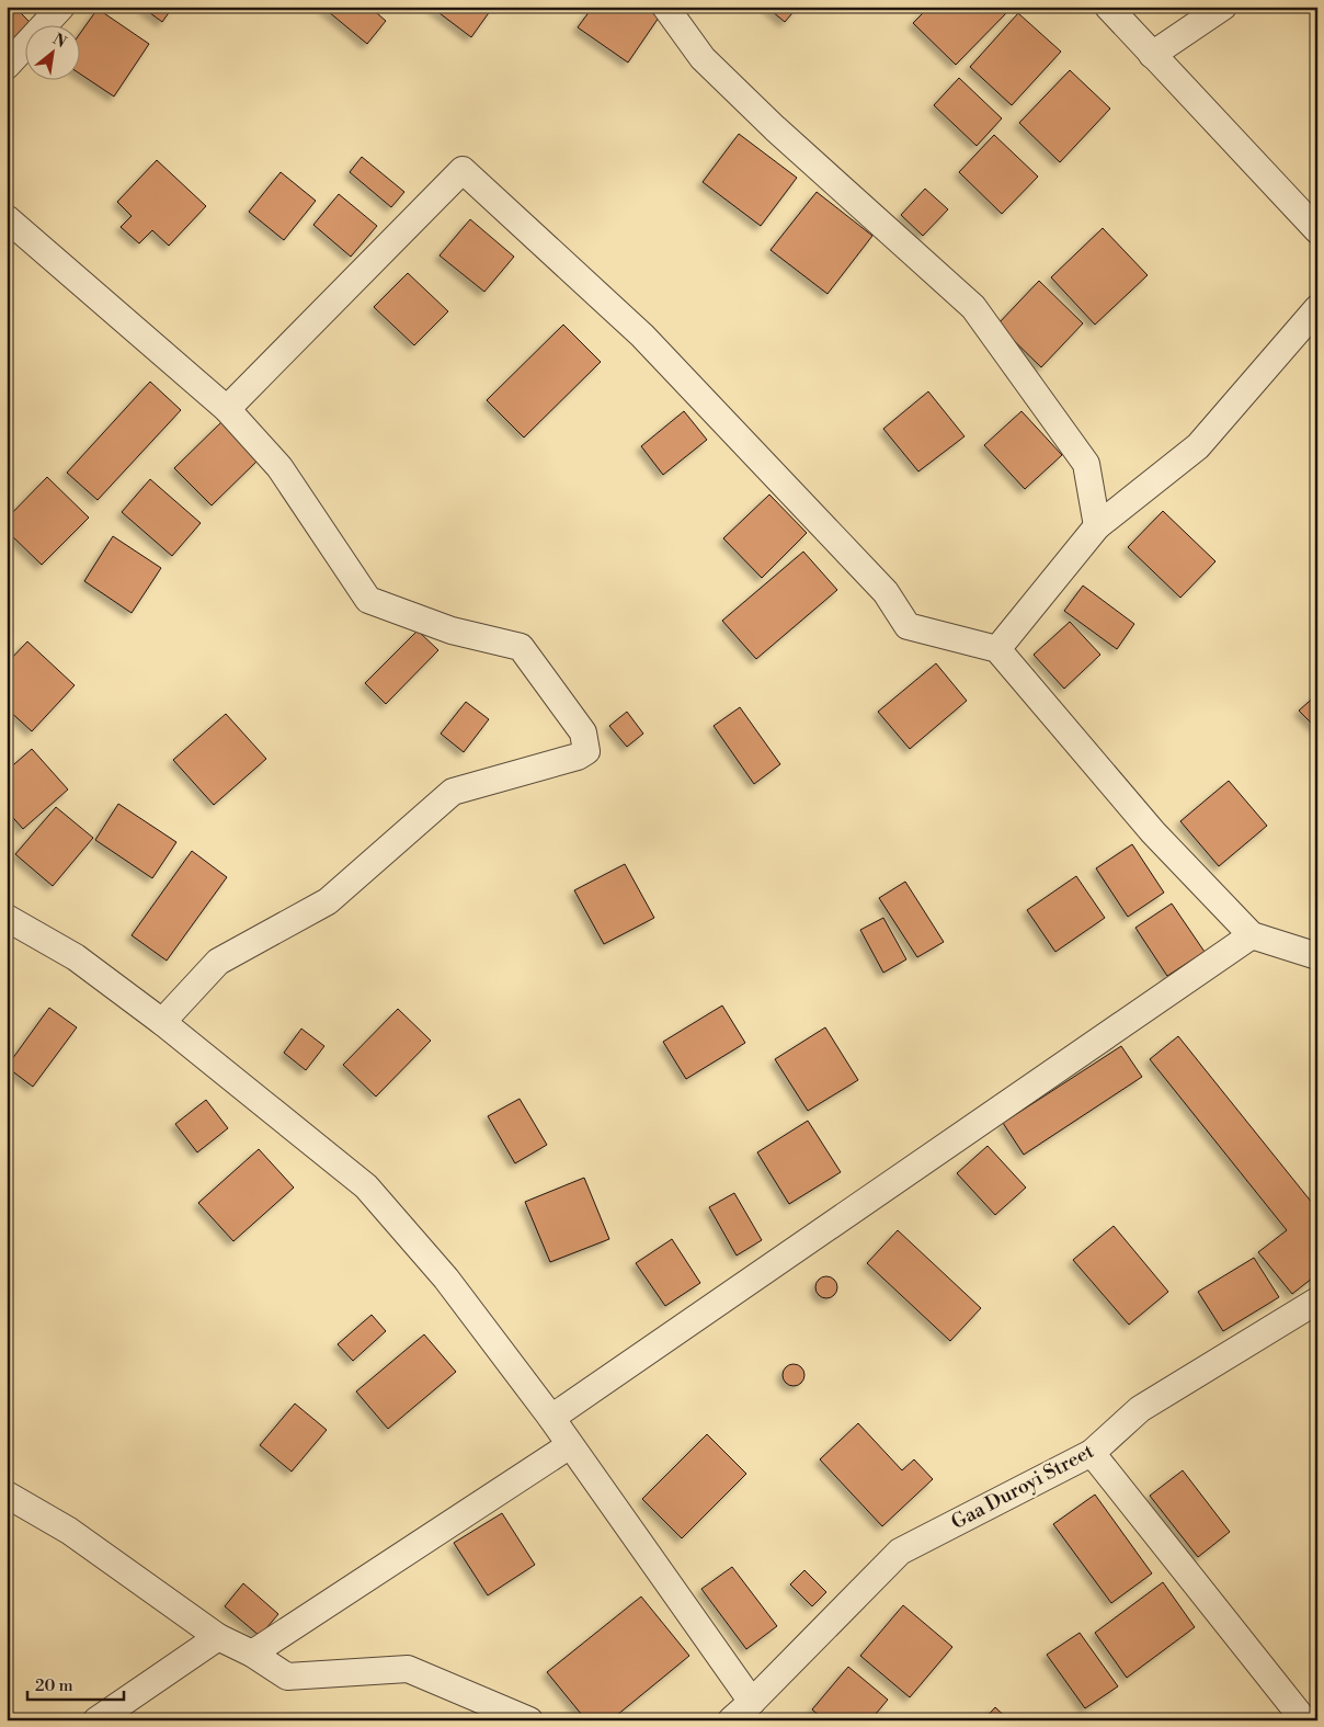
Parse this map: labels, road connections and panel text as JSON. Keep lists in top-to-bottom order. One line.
{"streets":{"street":["Gaa Duroyi Street"]},"scale_bar":"20 m","north":"top right"}
